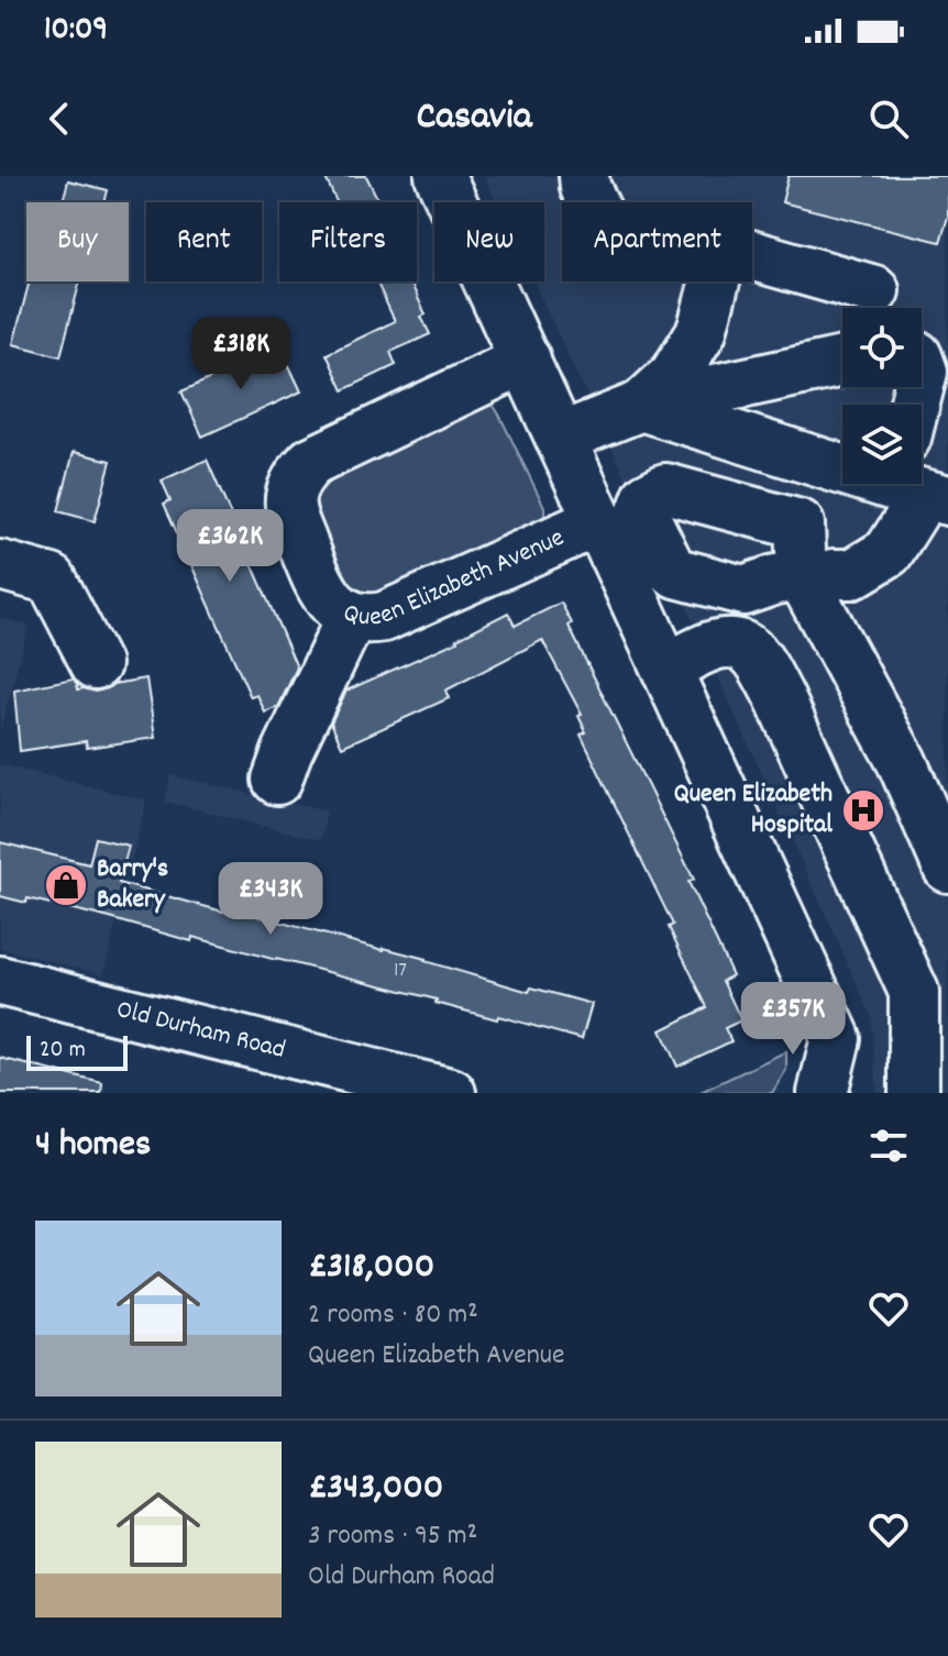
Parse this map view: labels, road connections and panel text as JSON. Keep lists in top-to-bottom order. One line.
{"streets":{"street":["Queen Elizabeth Avenue","Old Durham Road"]},"places":{"hospital":["Queen Elizabeth Hospital"],"shop":["Barry's Bakery"]},"house_numbers":["17"],"scale_bar":"20 m","page":{"status":"10:09","header":"Casavia","chip":["Buy","Rent","Filters","New","Apartment"],"price":["£318K","£362K","£343K","£357K"],"scale":"20 m","heading":"4 homes","list":[{"name":"£318,000","note":"2 rooms · 80 m² · Queen Elizabeth Avenue"},{"name":"£343,000","note":"3 rooms · 95 m² · Old Durham Road"}]}}
